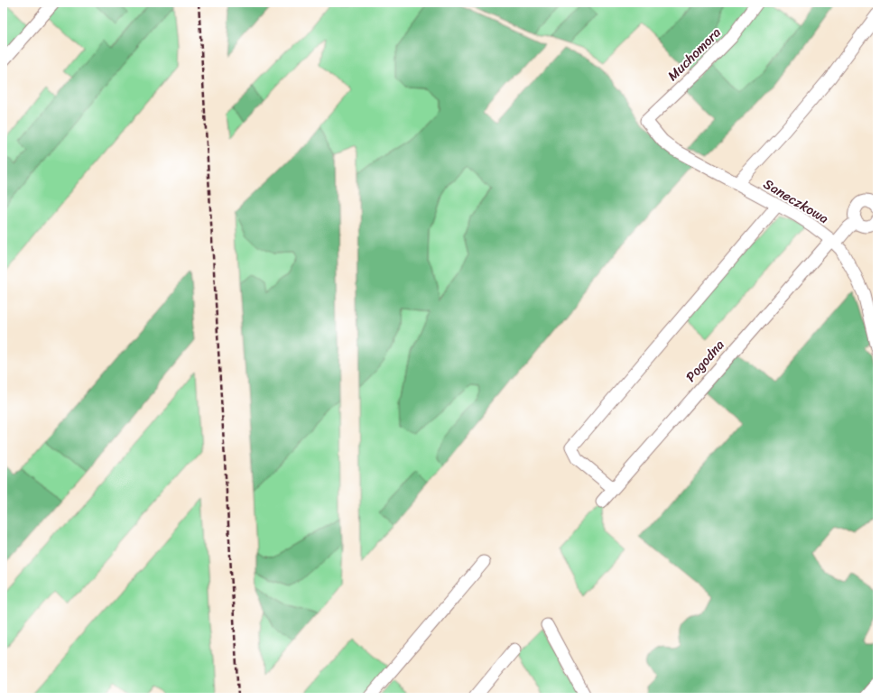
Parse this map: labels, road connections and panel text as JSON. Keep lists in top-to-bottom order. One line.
{"streets":{"street":["Muchomora","Saneczkowa","Pogodna"]},"crossings":[["Muchomora","Saneczkowa"],["Saneczkowa","Pogodna"]]}
